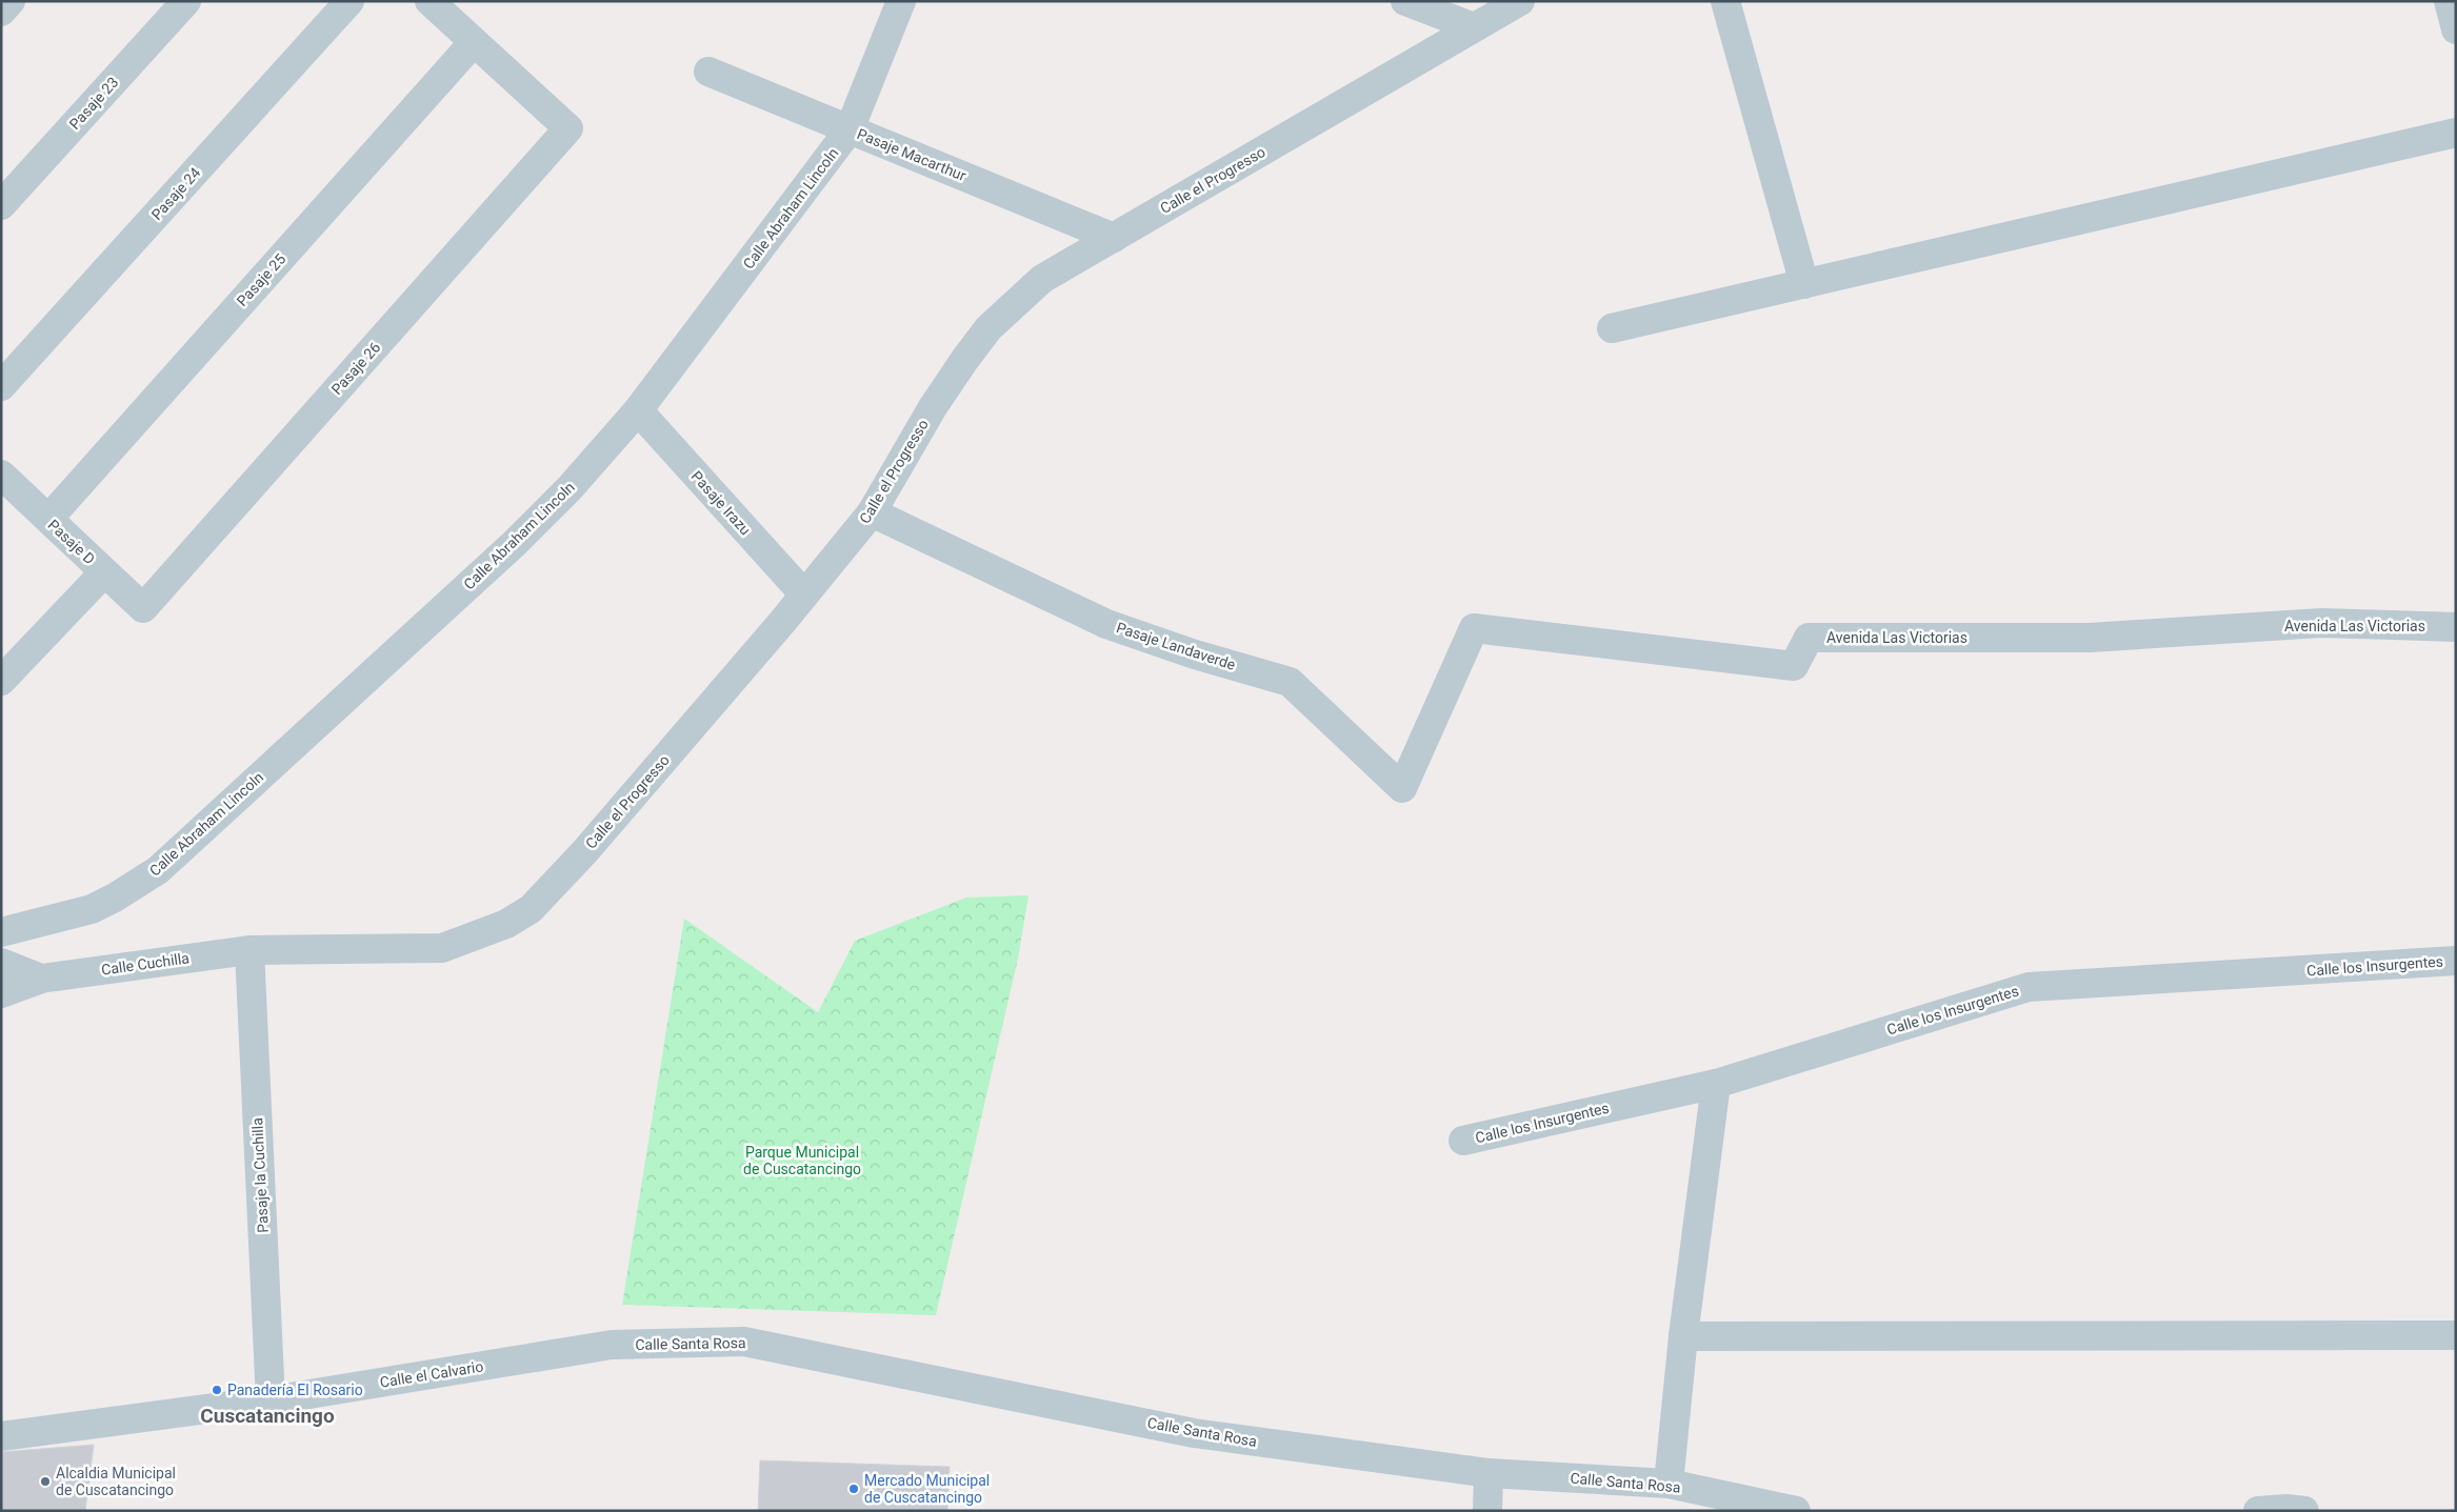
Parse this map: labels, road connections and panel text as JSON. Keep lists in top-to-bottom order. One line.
{"streets":{"street":["Pasaje 23","Pasaje Macarthur","Calle el Progresso","Pasaje 24","Calle Abraham Lincoln","Pasaje 25","Pasaje 26","Pasaje Irazu","Pasaje D","Avenida Las Victorias","Pasaje Landaverde","Calle Cuchilla","Calle los Insurgentes","Pasaje la Cuchilla","Calle Santa Rosa","Calle el Calvario"]},"crossings":[["Pasaje Macarthur","Calle el Progresso"],["Pasaje Macarthur","Calle Abraham Lincoln"],["Calle el Progresso","Pasaje Irazu"],["Calle el Progresso","Pasaje Landaverde"],["Calle el Progresso","Calle Cuchilla"],["Calle el Progresso","Pasaje la Cuchilla"],["Calle Abraham Lincoln","Pasaje Irazu"],["Pasaje 25","Pasaje 26"],["Pasaje 25","Pasaje D"],["Pasaje 26","Pasaje D"],["Avenida Las Victorias","Pasaje Landaverde"],["Calle Cuchilla","Pasaje la Cuchilla"],["Pasaje la Cuchilla","Calle el Calvario"],["Calle Santa Rosa","Calle el Calvario"]],"districts":["Cuscatancingo"],"parks":["Parque Municipal de Cuscatancingo"],"places":["Panadería El Rosario","Alcaldia Municipal de Cuscatancingo","Mercado Municipal de Cuscatancingo"]}
